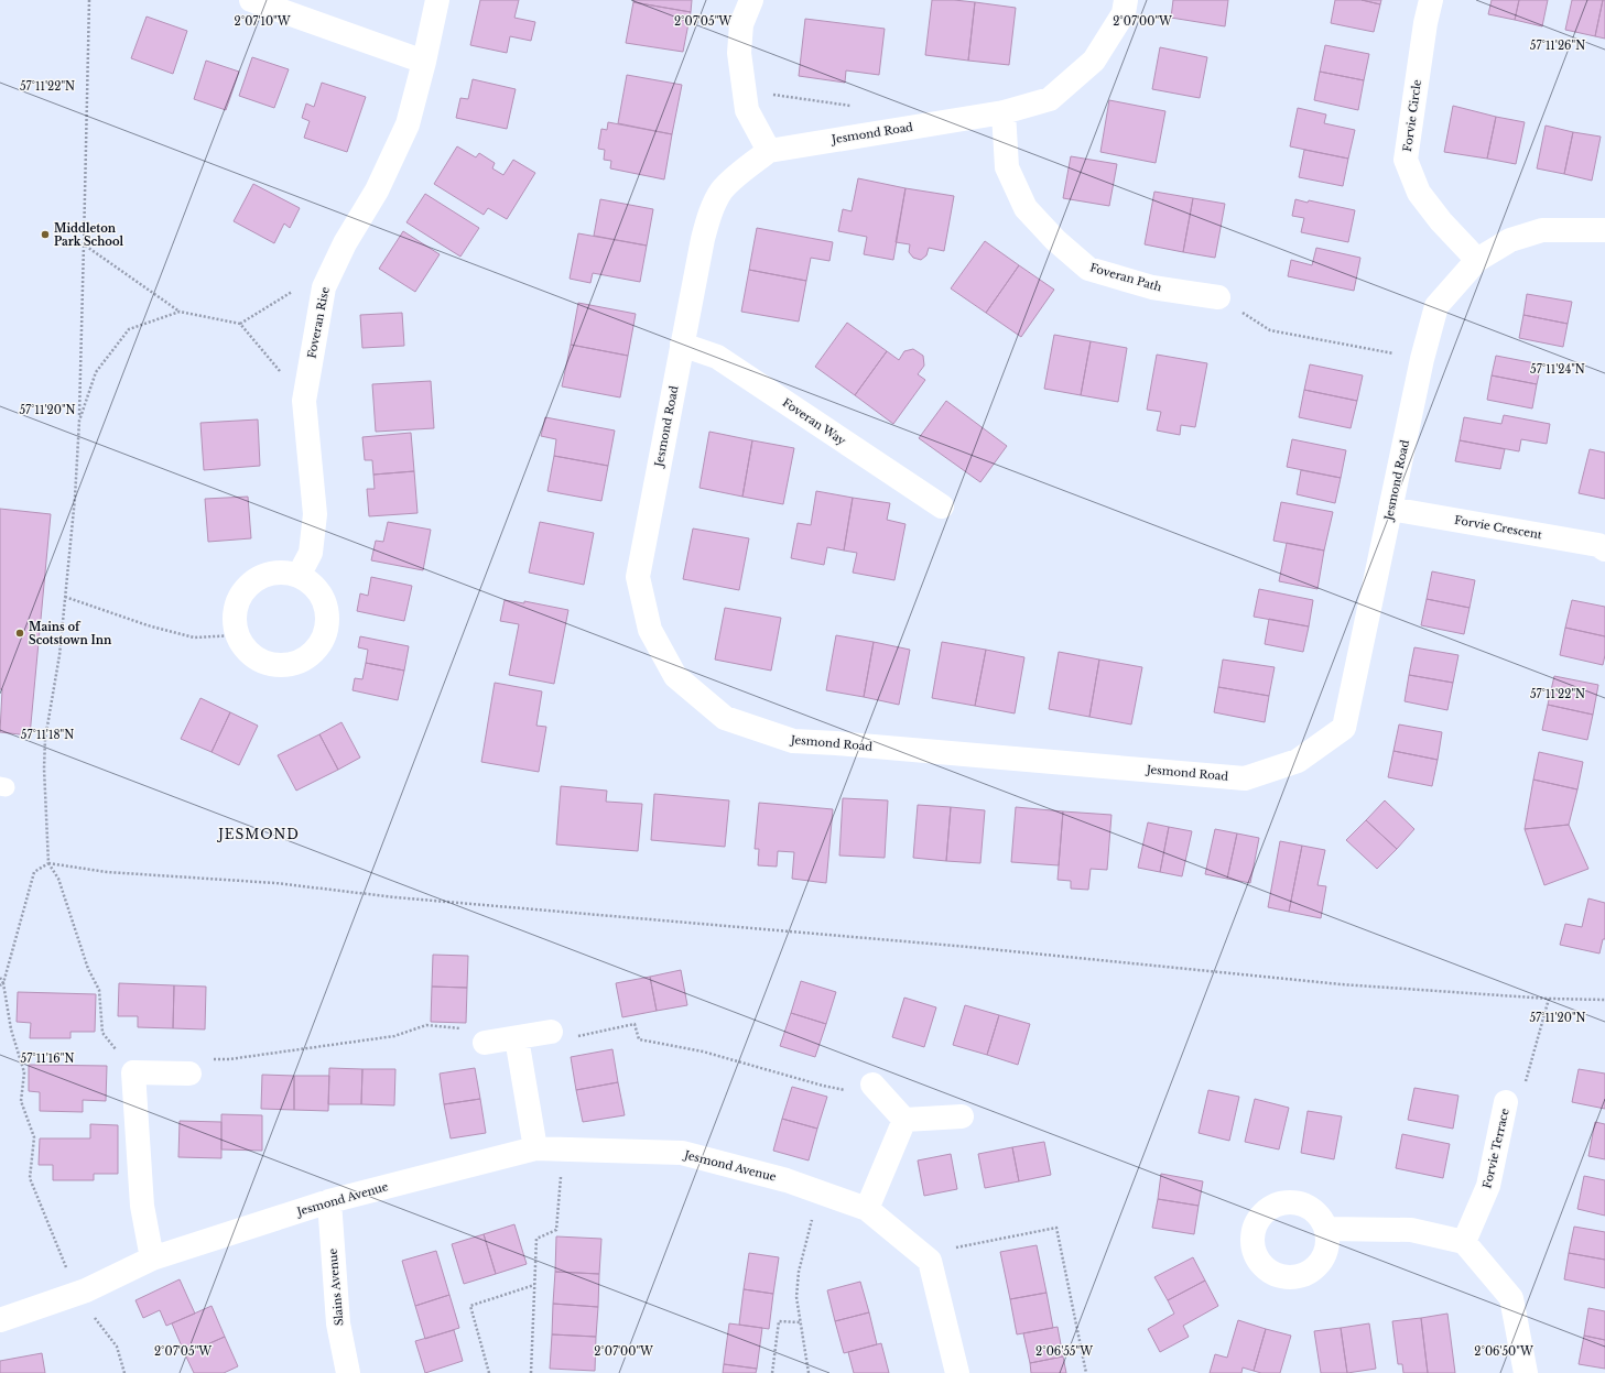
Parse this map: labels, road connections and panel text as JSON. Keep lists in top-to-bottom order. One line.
{"streets":{"street":["Forvie Circle","Jesmond Road","Foveran Path","Foveran Rise","Foveran Way","Forvie Crescent","Forvie Terrace","Jesmond Avenue","Slains Avenue"]},"crossings":[["Forvie Circle","Jesmond Road"],["Jesmond Road","Foveran Path"],["Jesmond Road","Foveran Way"],["Jesmond Road","Forvie Crescent"],["Jesmond Avenue","Slains Avenue"]],"districts":["JESMOND"],"places":["Middleton Park School","Mains of Scotstown Inn"],"coordinates":["2°07'10\"W","2°07'05\"W","2°07'00\"W","57°11'26\"N","57°11'22\"N","57°11'24\"N","57°11'20\"N","57°11'18\"N","57°11'16\"N","2°06'55\"W","2°06'50\"W"]}
